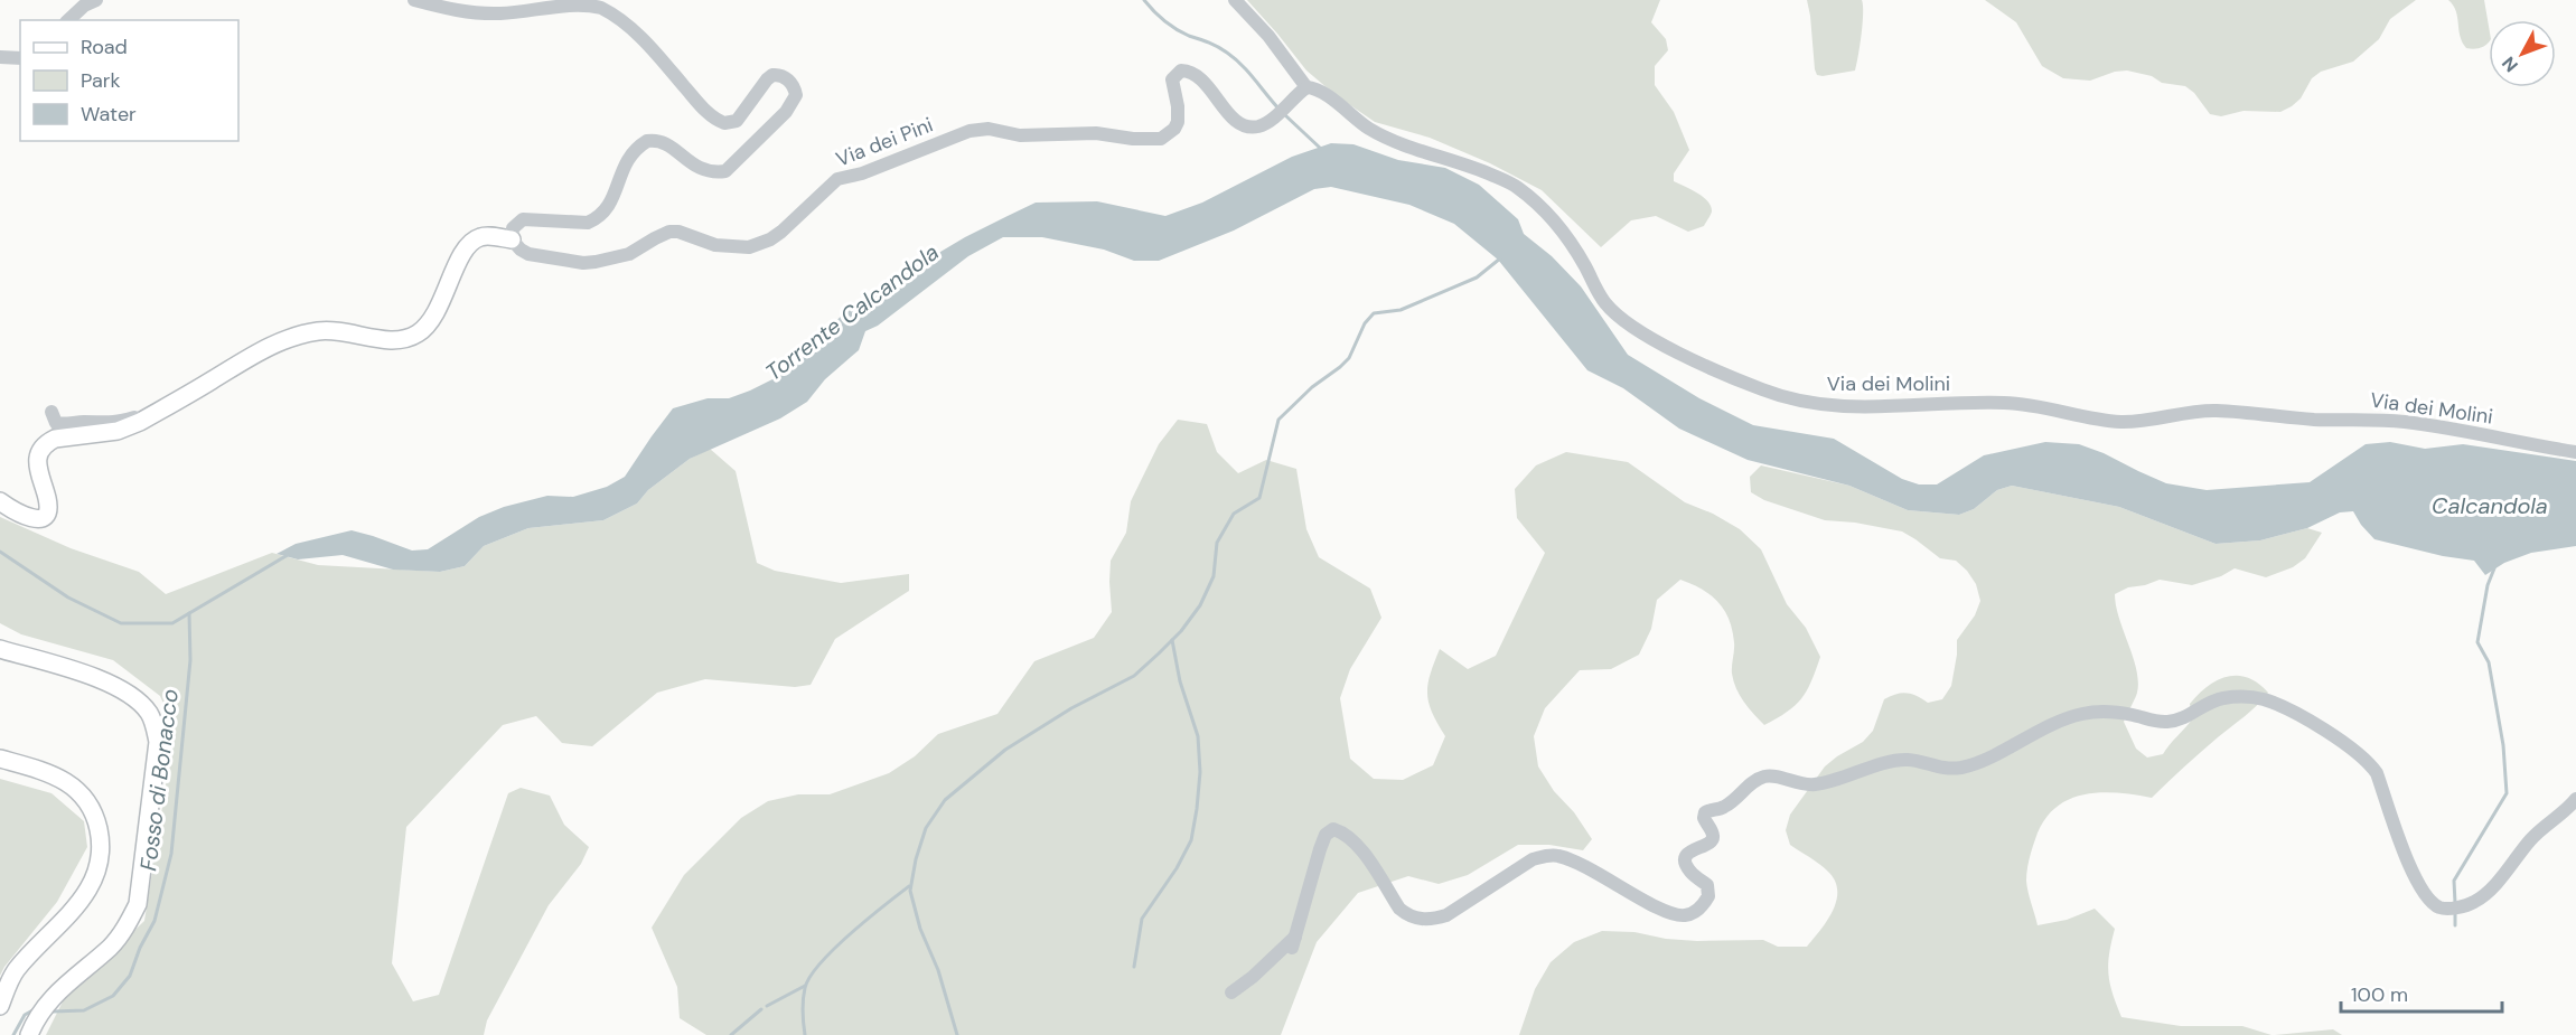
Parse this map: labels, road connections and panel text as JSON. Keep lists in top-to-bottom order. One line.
{"streets":{"street":["Via dei Pini","Via dei Molini"]},"crossings":[["Via dei Pini","Via dei Molini"]],"water":["Torrente Calcandola","Calcandola","Fosso di Bonacco"],"legend":["Road","Park","Water"],"scale_bar":"100 m","north":"bottom left"}
